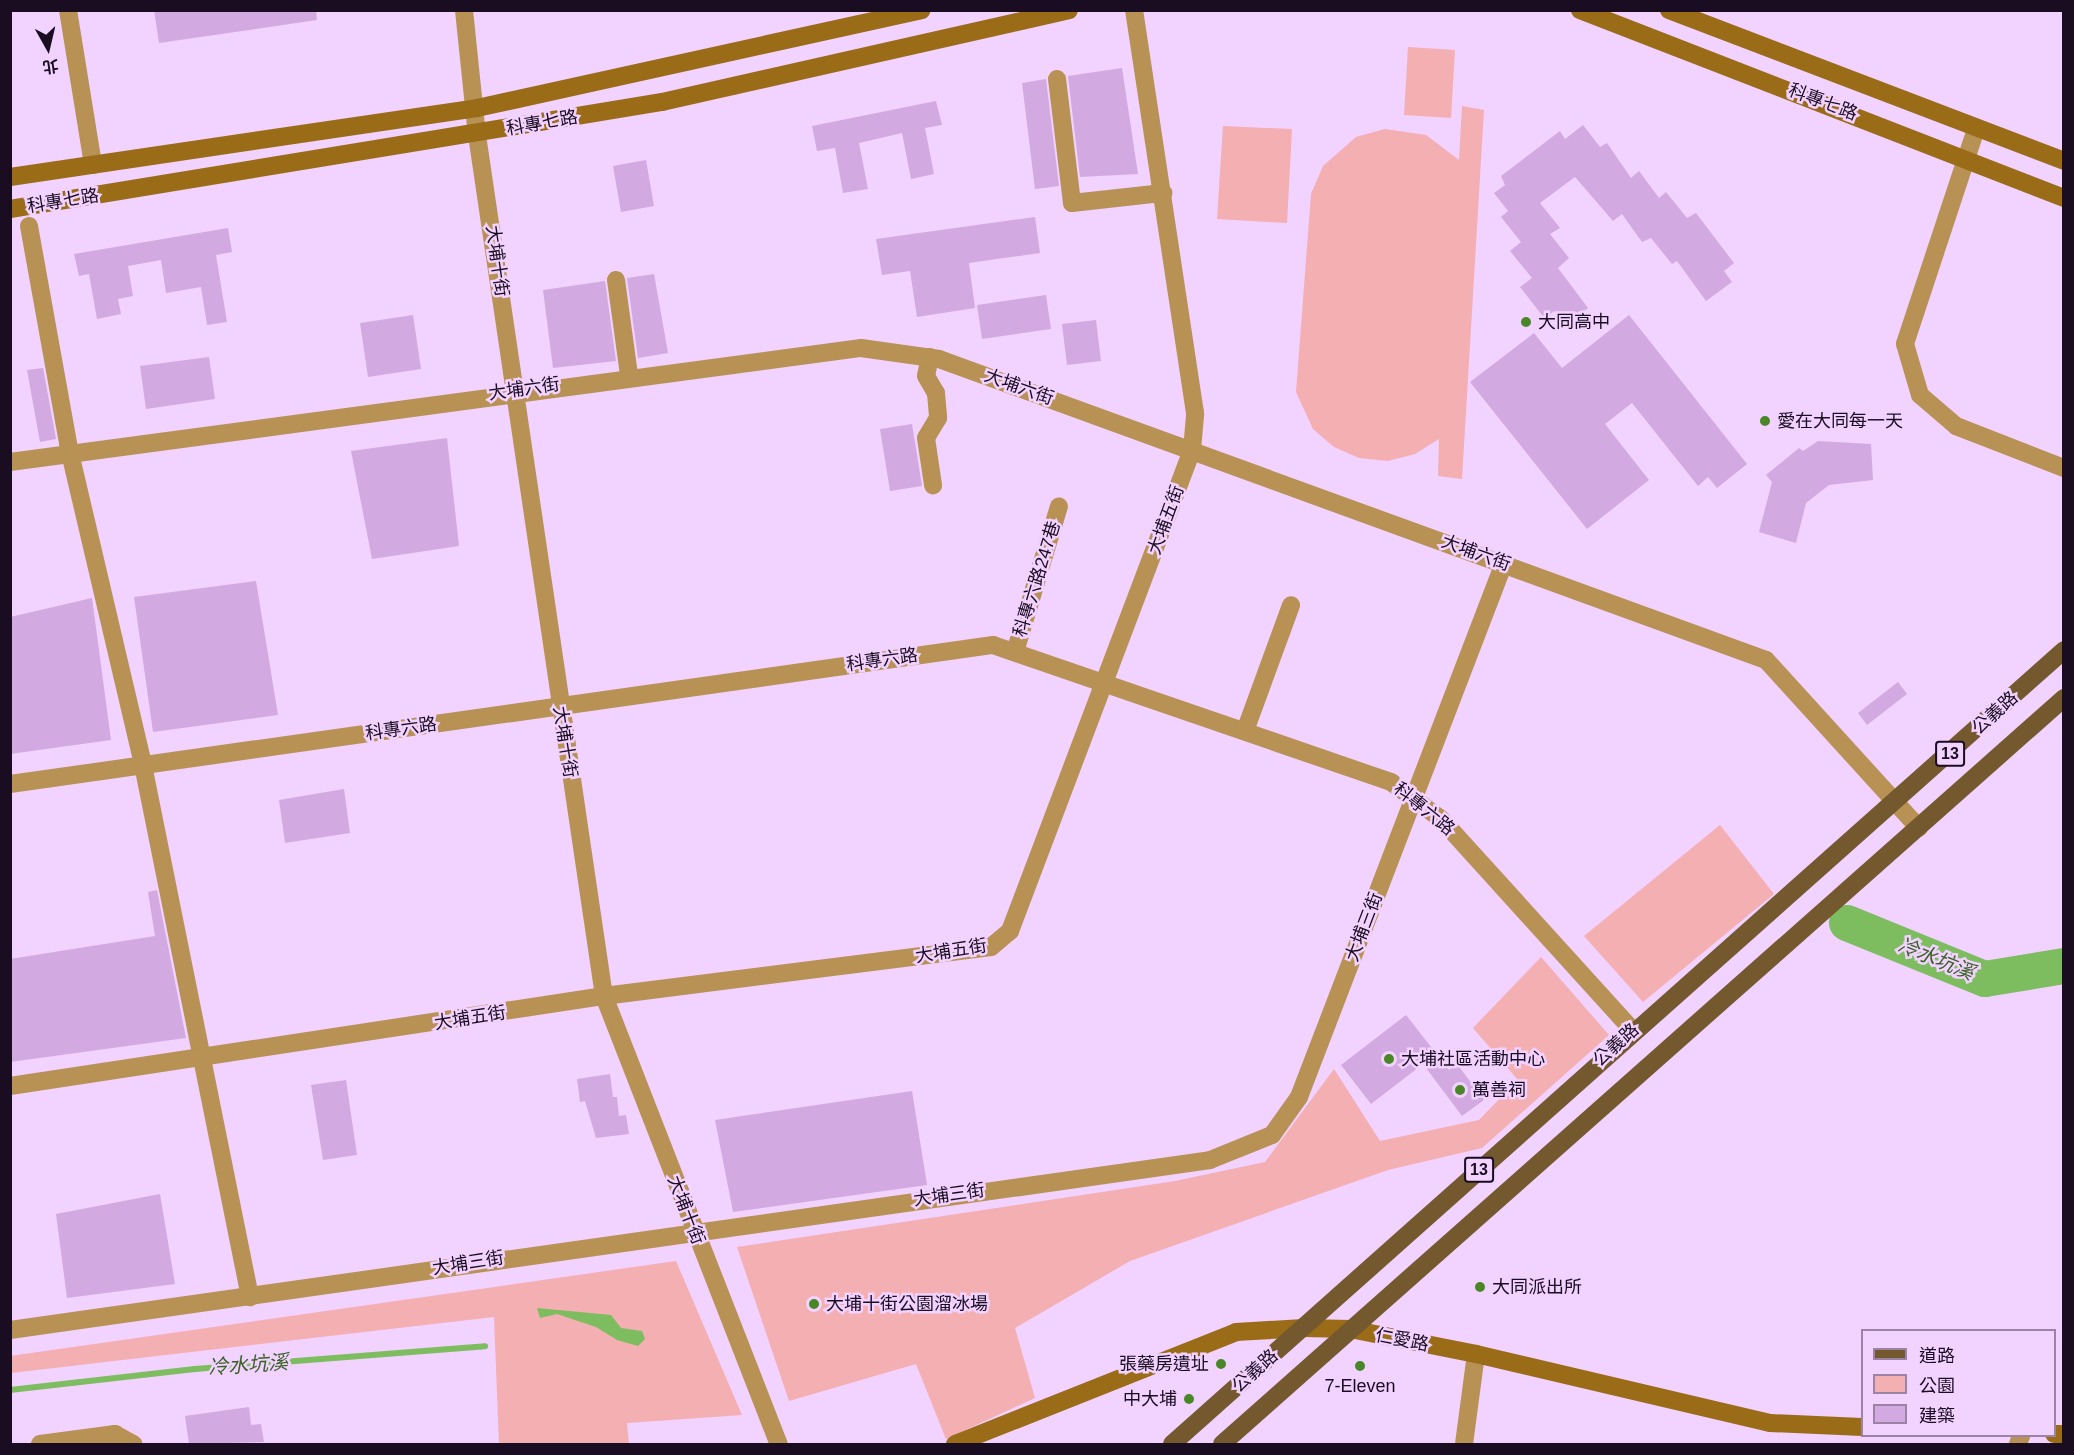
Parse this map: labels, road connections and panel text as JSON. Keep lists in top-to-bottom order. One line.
{"streets":{"main road":["公義路","13"],"street":["科專七路","大埔十街","大埔六街","大埔五街","科專六路247巷","科專六路","大埔三街","仁愛路"]},"crossings":[["科專七路","大埔十街"],["大埔十街","大埔六街"],["大埔十街","大埔五街"],["大埔十街","科專六路"],["大埔十街","大埔三街"],["大埔六街","大埔五街"],["大埔六街","公義路"],["大埔六街","大埔三街"],["大埔五街","科專六路"],["科專六路247巷","科專六路"],["科專六路","公義路"],["科專六路","大埔三街"],["公義路","仁愛路"]],"water":["冷水坑溪"],"places":["大同高中","愛在大同每一天","大埔社區活動中心","萬善祠","大同派出所","大埔十街公園溜冰場","張藥房遺址","7-Eleven","中大埔"],"legend":["道路","公園","建築"],"north":"bottom"}
